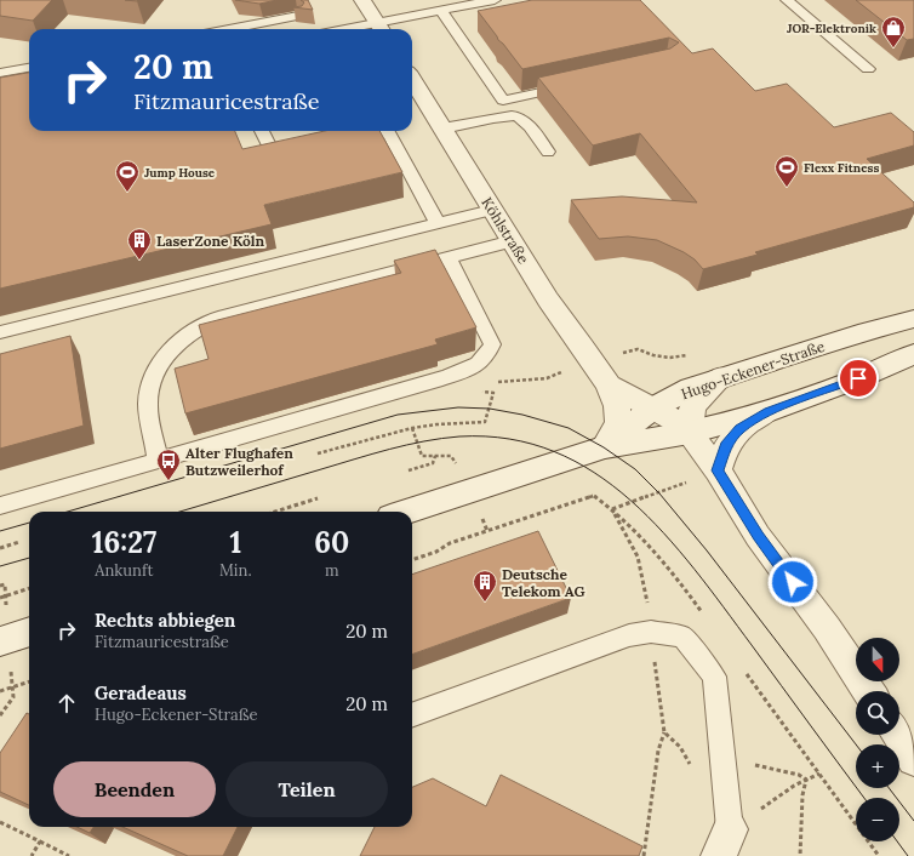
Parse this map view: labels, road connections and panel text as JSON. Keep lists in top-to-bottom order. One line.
{"streets":{"street":["Köhlstraße","Hugo-Eckener-Straße"]},"crossings":[["Köhlstraße","Hugo-Eckener-Straße"]],"places":{"shop":["JOR-Elektronik"],"sports":["Flexx Fitness","Jump House"],"building":["LaserZone Köln","Deutsche Telekom AG"],"bus stop":["Alter Flughafen Butzweilerhof"]},"north":"bottom","page":{"turn":["20 m","Fitzmauricestraße"],"eta":["16:27","Ankunft","1","Min.","60","m"],"list":[{"name":"Rechts abbiegen","note":"Fitzmauricestraße","value":"20 m"},{"name":"Geradeaus","note":"Hugo-Eckener-Straße","value":"20 m"}],"map_buttons":["+","−"],"buttons":["Beenden","Teilen"]}}
